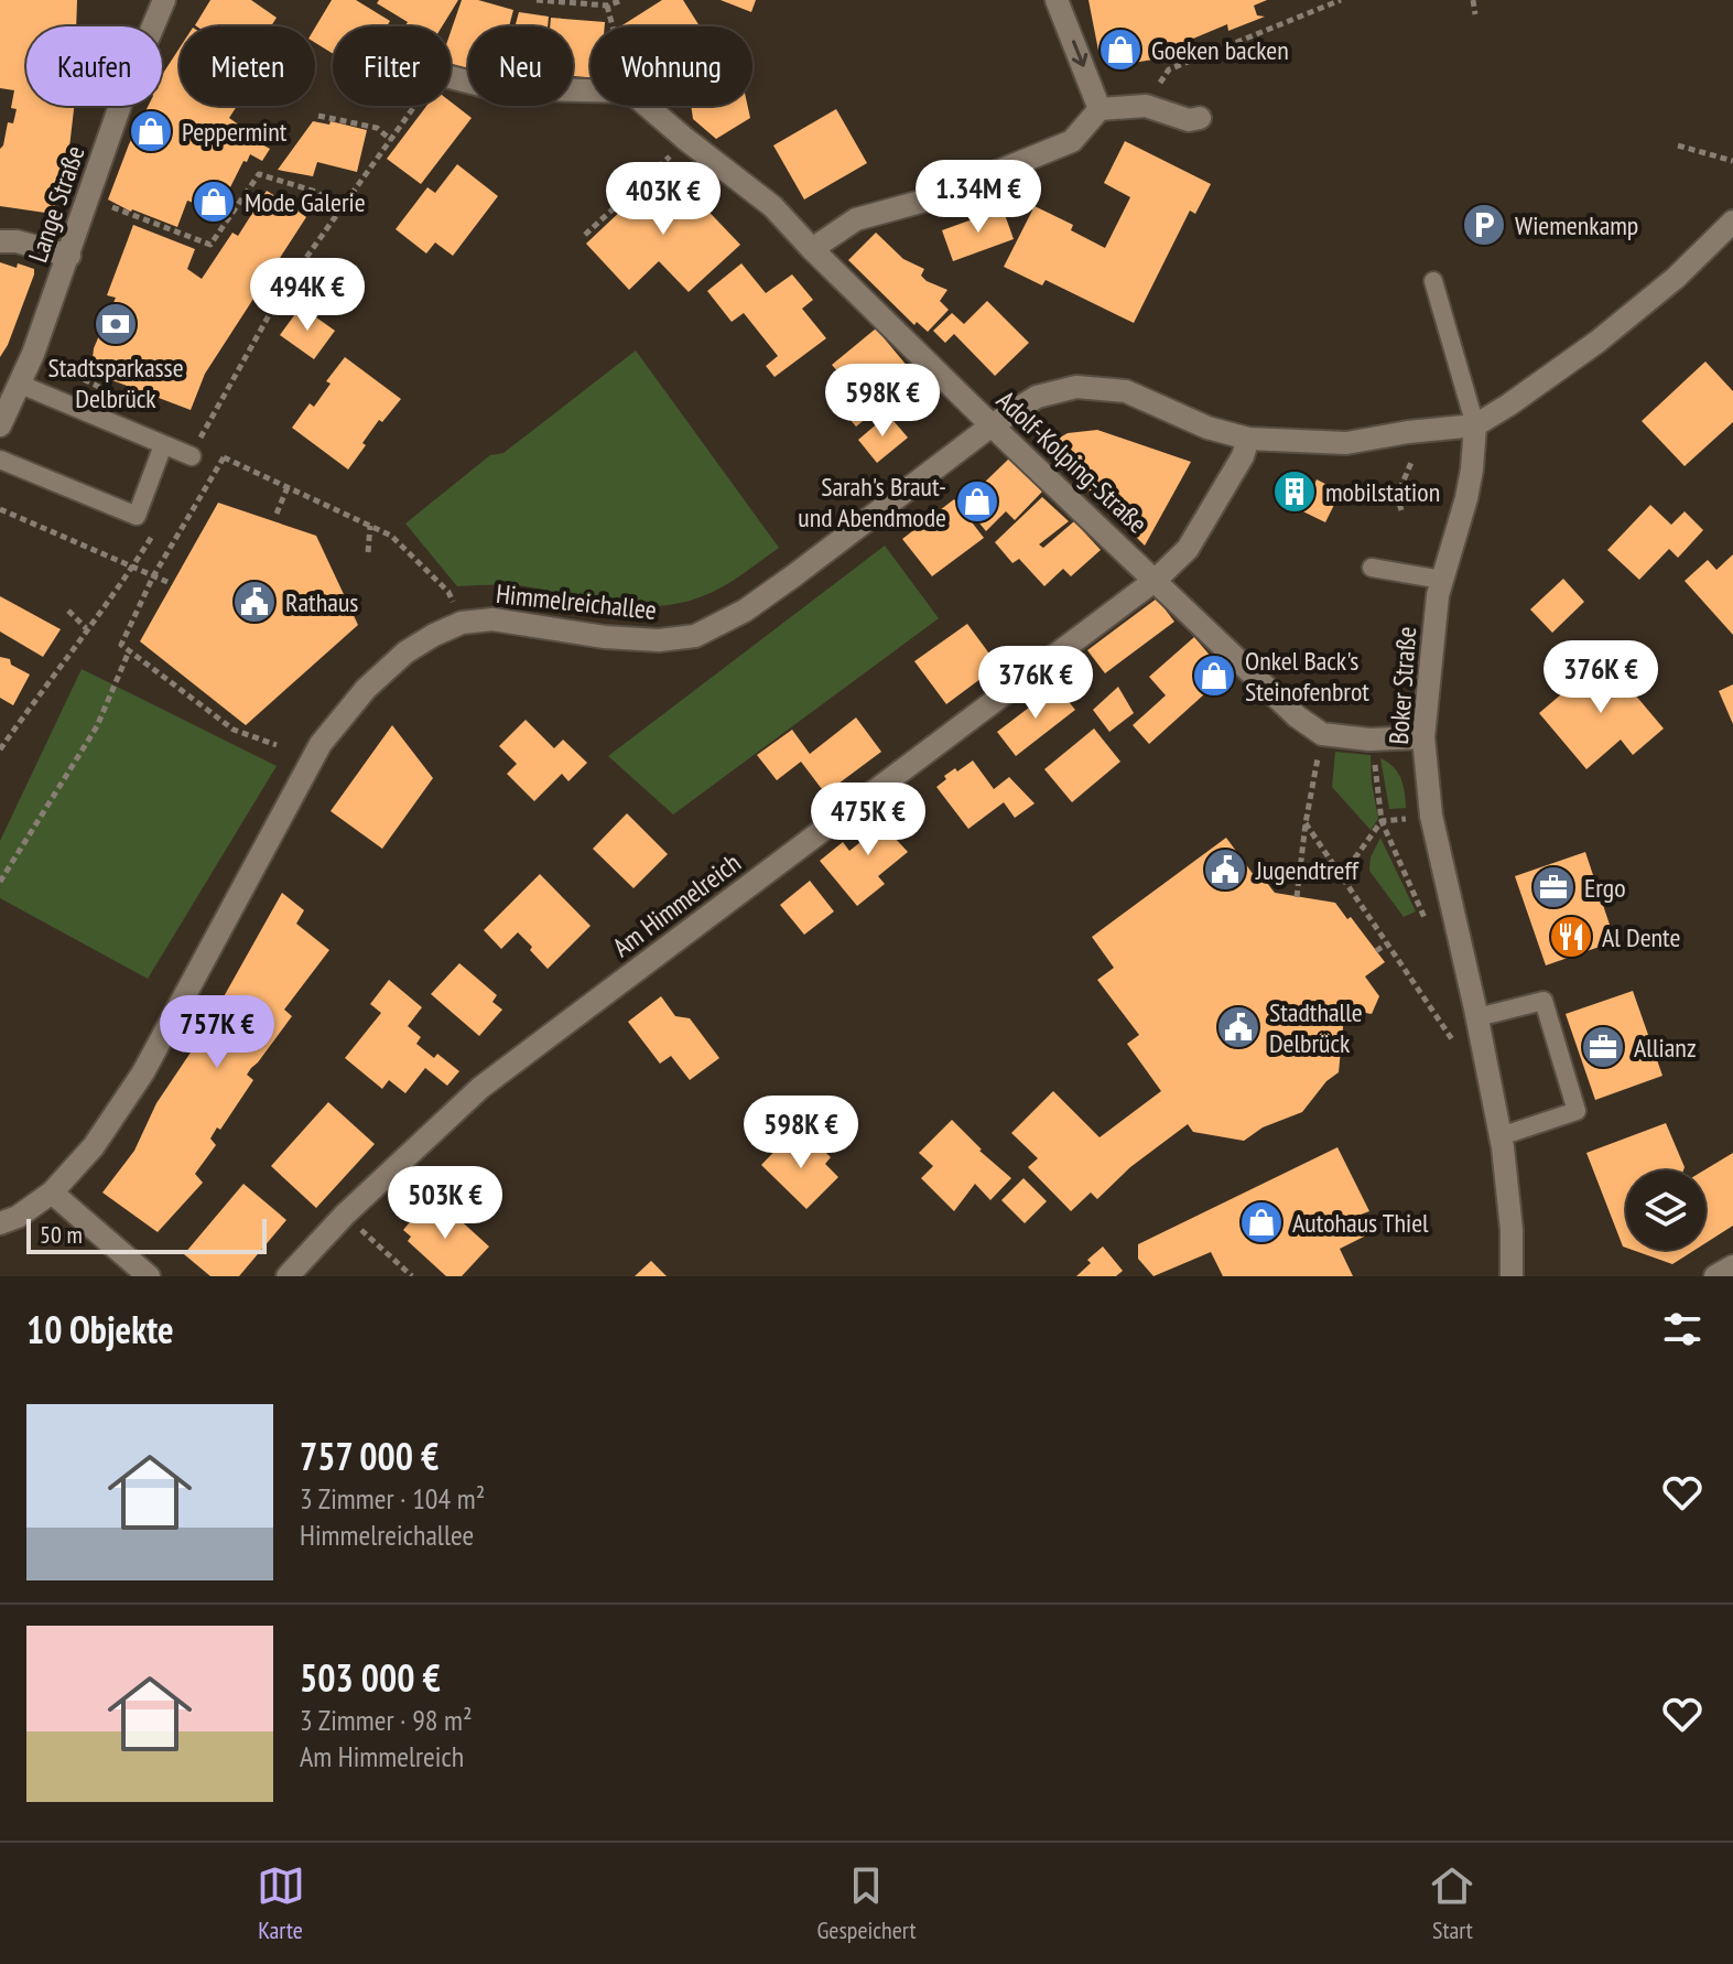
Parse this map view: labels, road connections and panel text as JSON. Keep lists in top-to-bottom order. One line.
{"streets":{"street":["Lange Straße","Adolf-Kolping-Straße","Himmelreichallee","Boker Straße","Am Himmelreich"]},"crossings":[["Adolf-Kolping-Straße","Himmelreichallee"],["Adolf-Kolping-Straße","Am Himmelreich"],["Himmelreichallee","Boker Straße"],["Himmelreichallee","Am Himmelreich"]],"places":{"shop":["Goeken backen","Peppermint","Mode Galerie","Sarah's Braut- und Abendmode","Onkel Back's Steinofenbrot","Autohaus Thiel"],"parking":["Wiemenkamp"],"bank":["Stadtsparkasse Delbrück"],"building":["mobilstation"],"public building":["Rathaus","Jugendtreff","Stadthalle Delbrück"],"office":["Ergo","Allianz"],"restaurant":["Al Dente"]},"scale_bar":"50 m","page":{"chip":["Kaufen","Mieten","Filter","Neu","Wohnung"],"price":["1.34M €","403K €","494K €","598K €","376K €","376K €","475K €","757K €","598K €","503K €"],"scale":"50 m","heading":"10 Objekte","list":[{"name":"757 000 €","note":"3 Zimmer · 104 m² · Himmelreichallee"},{"name":"503 000 €","note":"3 Zimmer · 98 m² · Am Himmelreich"}],"tabs":["Karte","Gespeichert","Start"]}}
